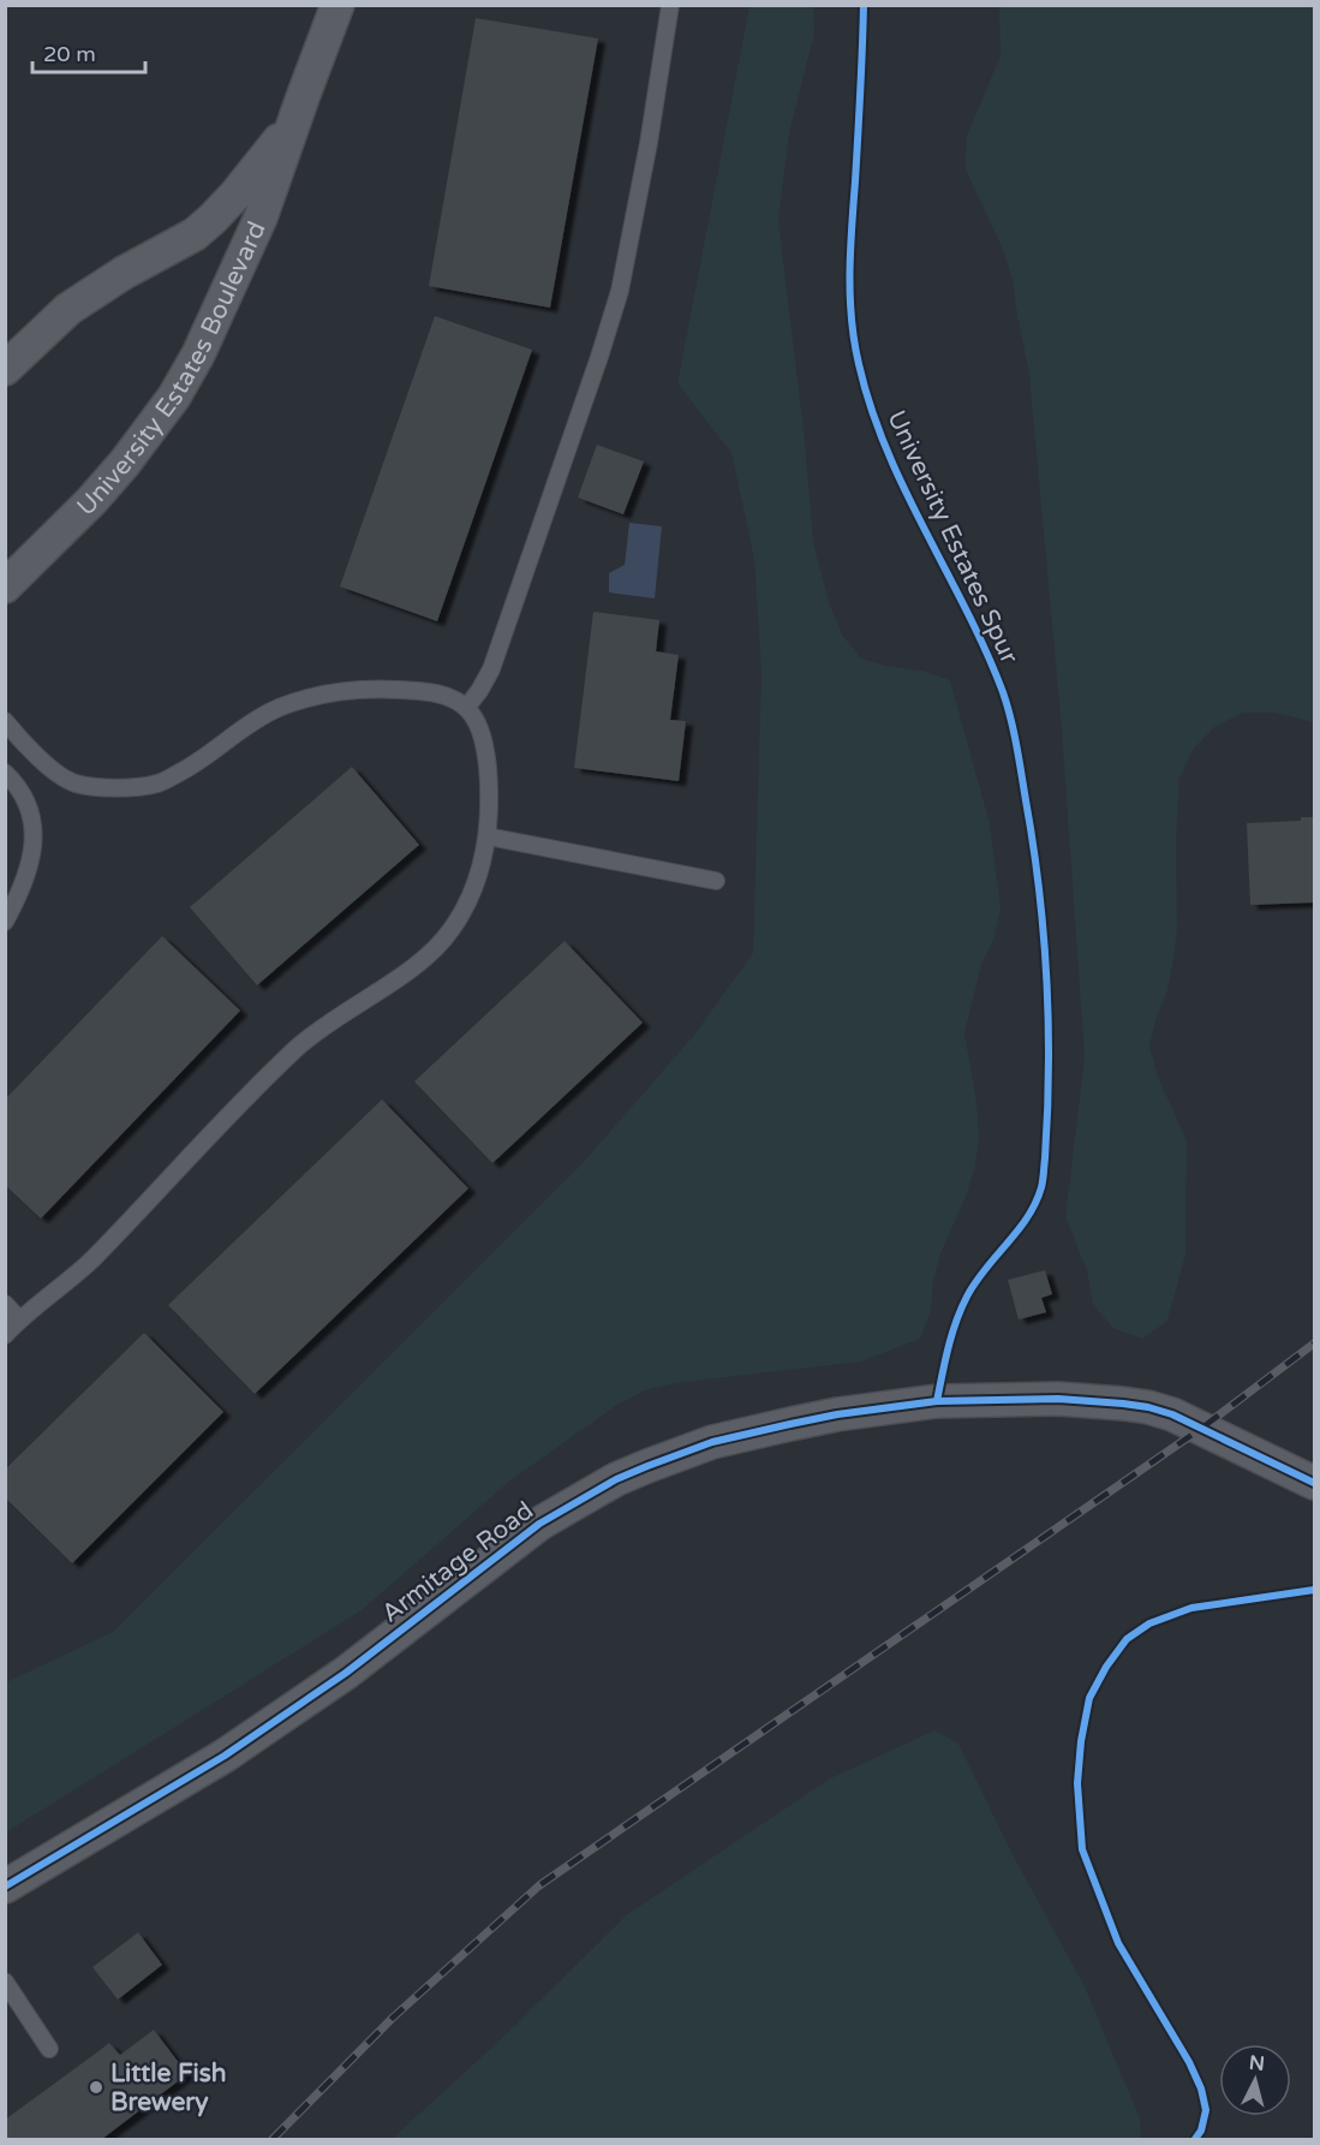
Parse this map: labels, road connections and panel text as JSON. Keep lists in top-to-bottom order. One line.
{"streets":{"street":["University Estates Boulevard","Armitage Road"],"cycle path":["University Estates Spur"]},"places":["Little Fish Brewery"],"scale_bar":"20 m","north":"top"}
